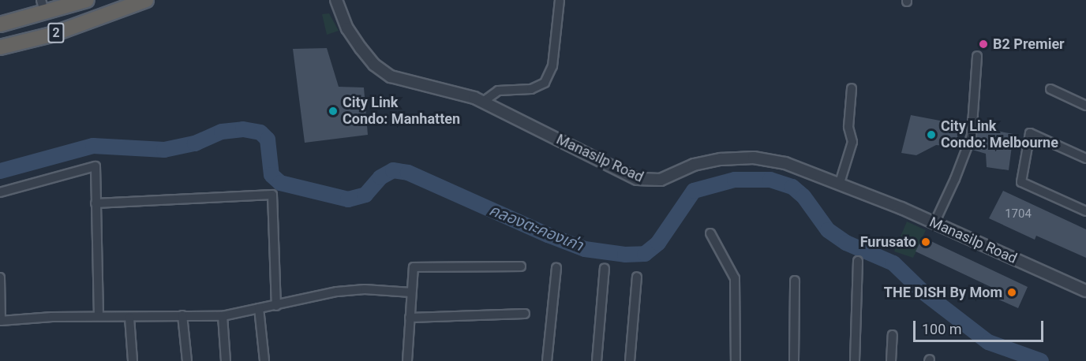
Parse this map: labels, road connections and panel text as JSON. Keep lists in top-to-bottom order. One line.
{"streets":{"highway":["2"],"street":["Manasilp Road"]},"water":["คลองตะคองเก่า"],"places":["B2 Premier","City Link Condo: Manhatten","City Link Condo: Melbourne","Furusato","THE DISH By Mom"],"house_numbers":["1704"],"scale_bar":"100 m"}
